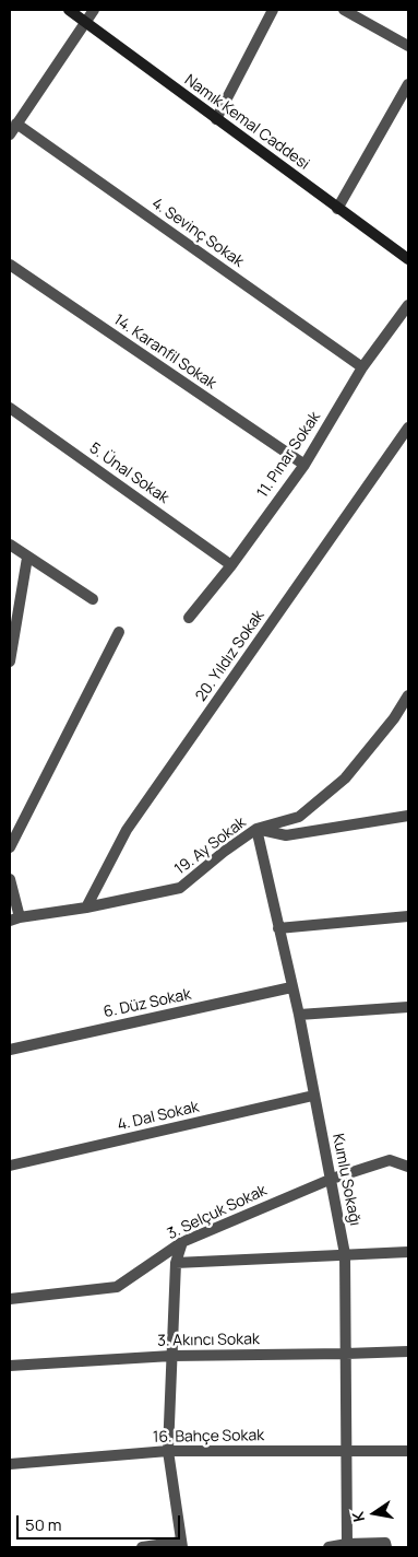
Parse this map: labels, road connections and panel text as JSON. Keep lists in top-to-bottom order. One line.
{"streets":{"street":["Namık Kemal Caddesi","4. Sevinç Sokak","14. Karanfil Sokak","11. Pınar Sokak","5. Ünal Sokak","20. Yıldız Sokak","19. Ay Sokak","6. Düz Sokak","4. Dal Sokak","Kumlu Sokağı","3. Selçuk Sokak","3. Akıncı Sokak","16. Bahçe Sokak"]},"crossings":[["4. Sevinç Sokak","11. Pınar Sokak"],["14. Karanfil Sokak","11. Pınar Sokak"],["11. Pınar Sokak","5. Ünal Sokak"],["20. Yıldız Sokak","19. Ay Sokak"],["19. Ay Sokak","Kumlu Sokağı"],["6. Düz Sokak","Kumlu Sokağı"],["4. Dal Sokak","Kumlu Sokağı"],["Kumlu Sokağı","3. Selçuk Sokak"],["Kumlu Sokağı","3. Akıncı Sokak"],["Kumlu Sokağı","16. Bahçe Sokak"]],"scale_bar":"50 m","north":"left"}
